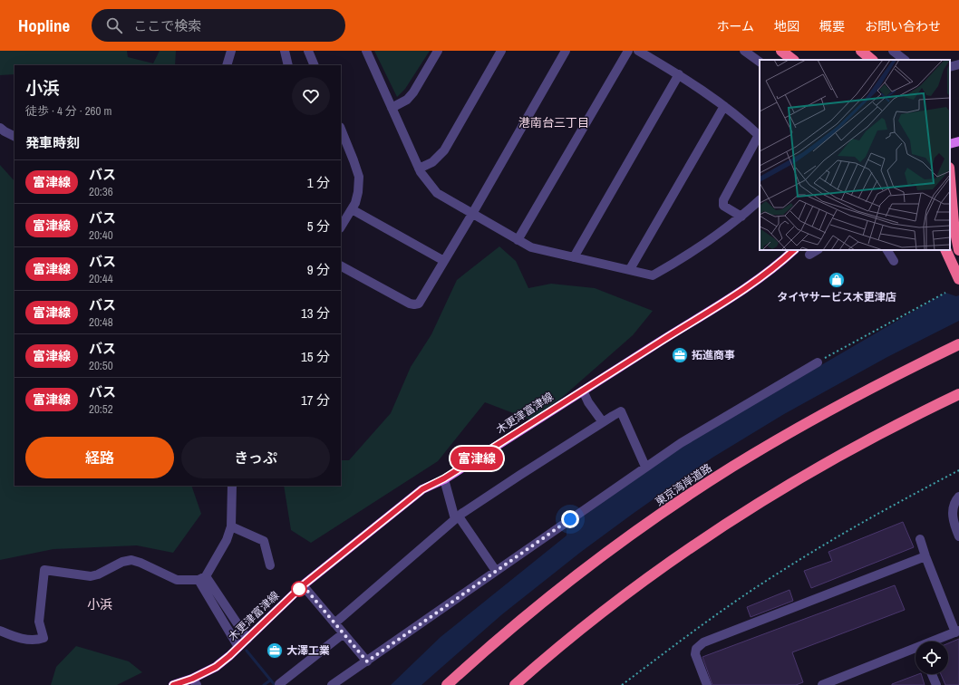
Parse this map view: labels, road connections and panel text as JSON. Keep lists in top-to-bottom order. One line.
{"streets":{"highway":["東京湾岸道路"],"main road":["木更津富津線"]},"districts":["港南台三丁目","小浜"],"places":{"shop":["タイヤサービス木更津店"],"office":["拓進商事","大澤工業"]},"lines":["bus line 富津線"],"page":{"header":"Hopline","search":"ここで検索","nav":["ホーム","地図","概要","お問い合わせ"],"on_map":"富津線","heading":[["小浜","徒歩 · 4 分 · 260 m"],"発車時刻"],"list":[{"mark":"富津線","name":"バス","note":"20:36","value":"1 分"},{"mark":"富津線","name":"バス","note":"20:40","value":"5 分"},{"mark":"富津線","name":"バス","note":"20:44","value":"9 分"},{"mark":"富津線","name":"バス","note":"20:48","value":"13 分"},{"mark":"富津線","name":"バス","note":"20:50","value":"15 分"},{"mark":"富津線","name":"バス","note":"20:52","value":"17 分"}],"buttons":["経路","きっぷ"]}}
